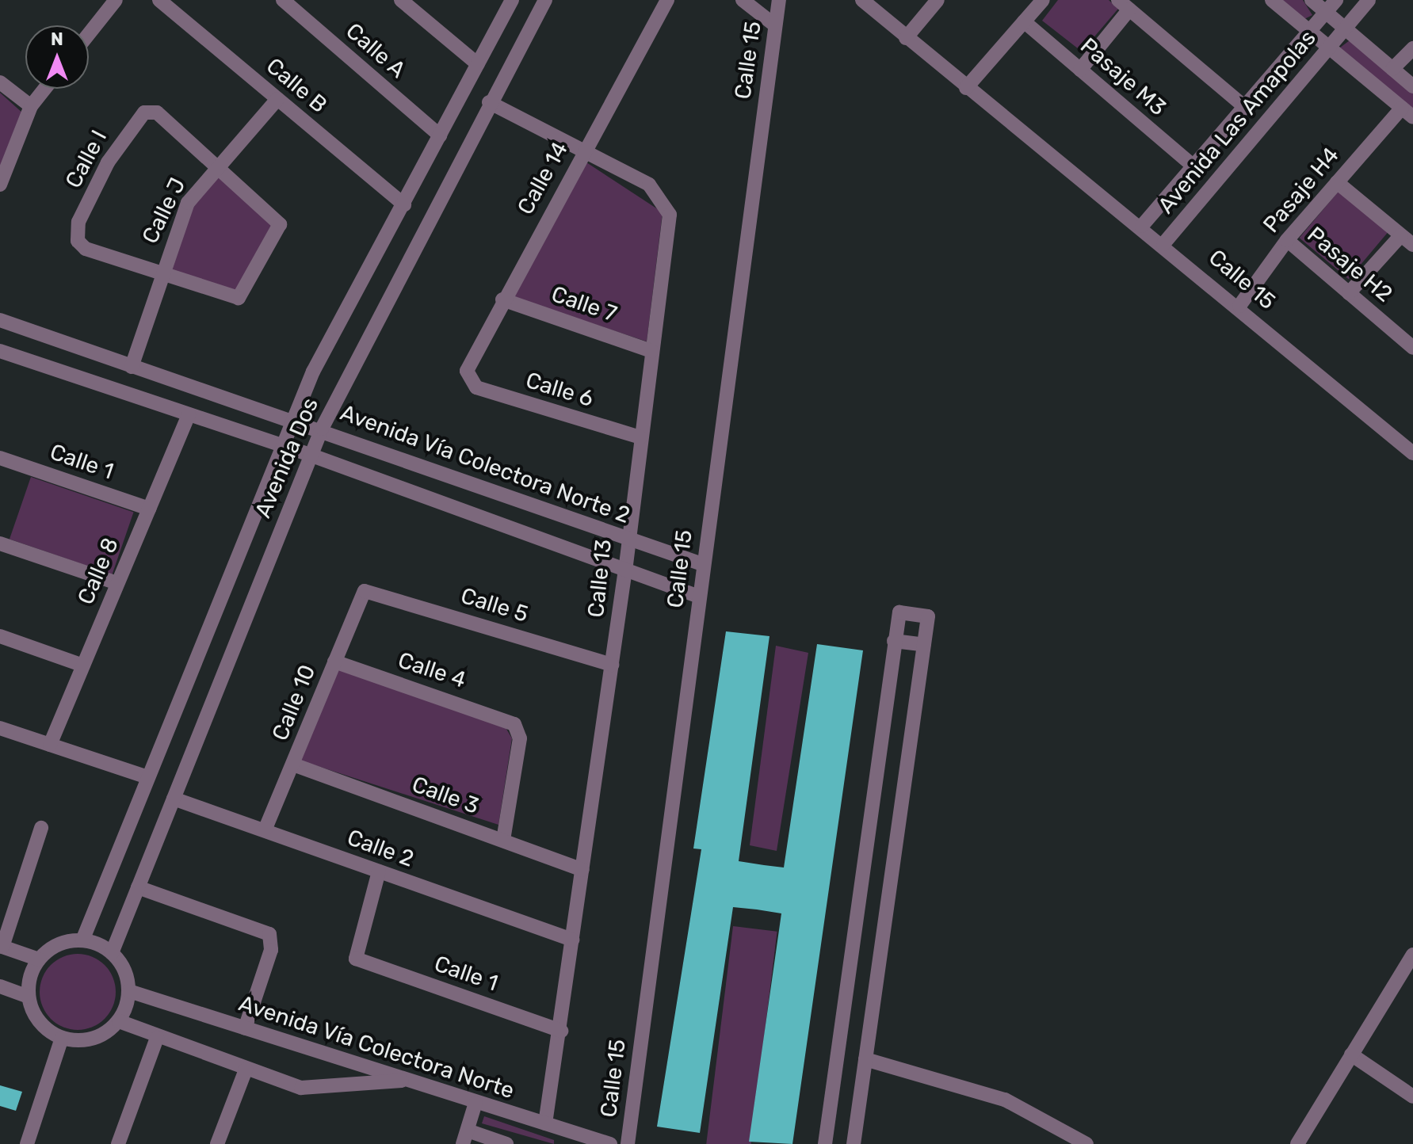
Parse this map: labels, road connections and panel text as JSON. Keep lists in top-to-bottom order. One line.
{"streets":{"street":["Calle A","Calle 15","Pasaje M3","Calle B","Avenida Las Amapolas","Calle I","Calle 14","Pasaje H4","Calle J","Pasaje H2","Calle 7","Calle 6","Avenida Dos","Calle 1","Avenida Vía Colectora Norte 2","Calle 8","Calle 13","Calle 5","Calle 4","Calle 10","Calle 3","Calle 2","Avenida Vía Colectora Norte"]},"crossings":[["Calle A","Avenida Dos"],["Calle 15","Avenida Las Amapolas"],["Calle 15","Pasaje H4"],["Calle 15","Avenida Vía Colectora Norte 2"],["Pasaje M3","Avenida Las Amapolas"],["Calle B","Calle J"],["Calle B","Avenida Dos"],["Calle I","Calle J"],["Calle 14","Calle 7"],["Calle 14","Calle 6"],["Calle 14","Calle 13"],["Pasaje H4","Pasaje H2"],["Calle J","Avenida Vía Colectora Norte 2"],["Calle 7","Calle 13"],["Calle 6","Calle 13"],["Avenida Dos","Avenida Vía Colectora Norte 2"],["Avenida Dos","Calle 13"],["Avenida Dos","Calle 2"],["Avenida Dos","Avenida Vía Colectora Norte"],["Calle 1","Calle 8"],["Calle 1","Calle 13"],["Calle 1","Calle 2"],["Avenida Vía Colectora Norte 2","Calle 13"],["Calle 13","Calle 5"],["Calle 13","Calle 3"],["Calle 13","Calle 2"],["Calle 13","Avenida Vía Colectora Norte"],["Calle 5","Calle 10"],["Calle 4","Calle 10"],["Calle 4","Calle 3"],["Calle 10","Calle 3"],["Calle 10","Calle 2"]],"north":"top"}
